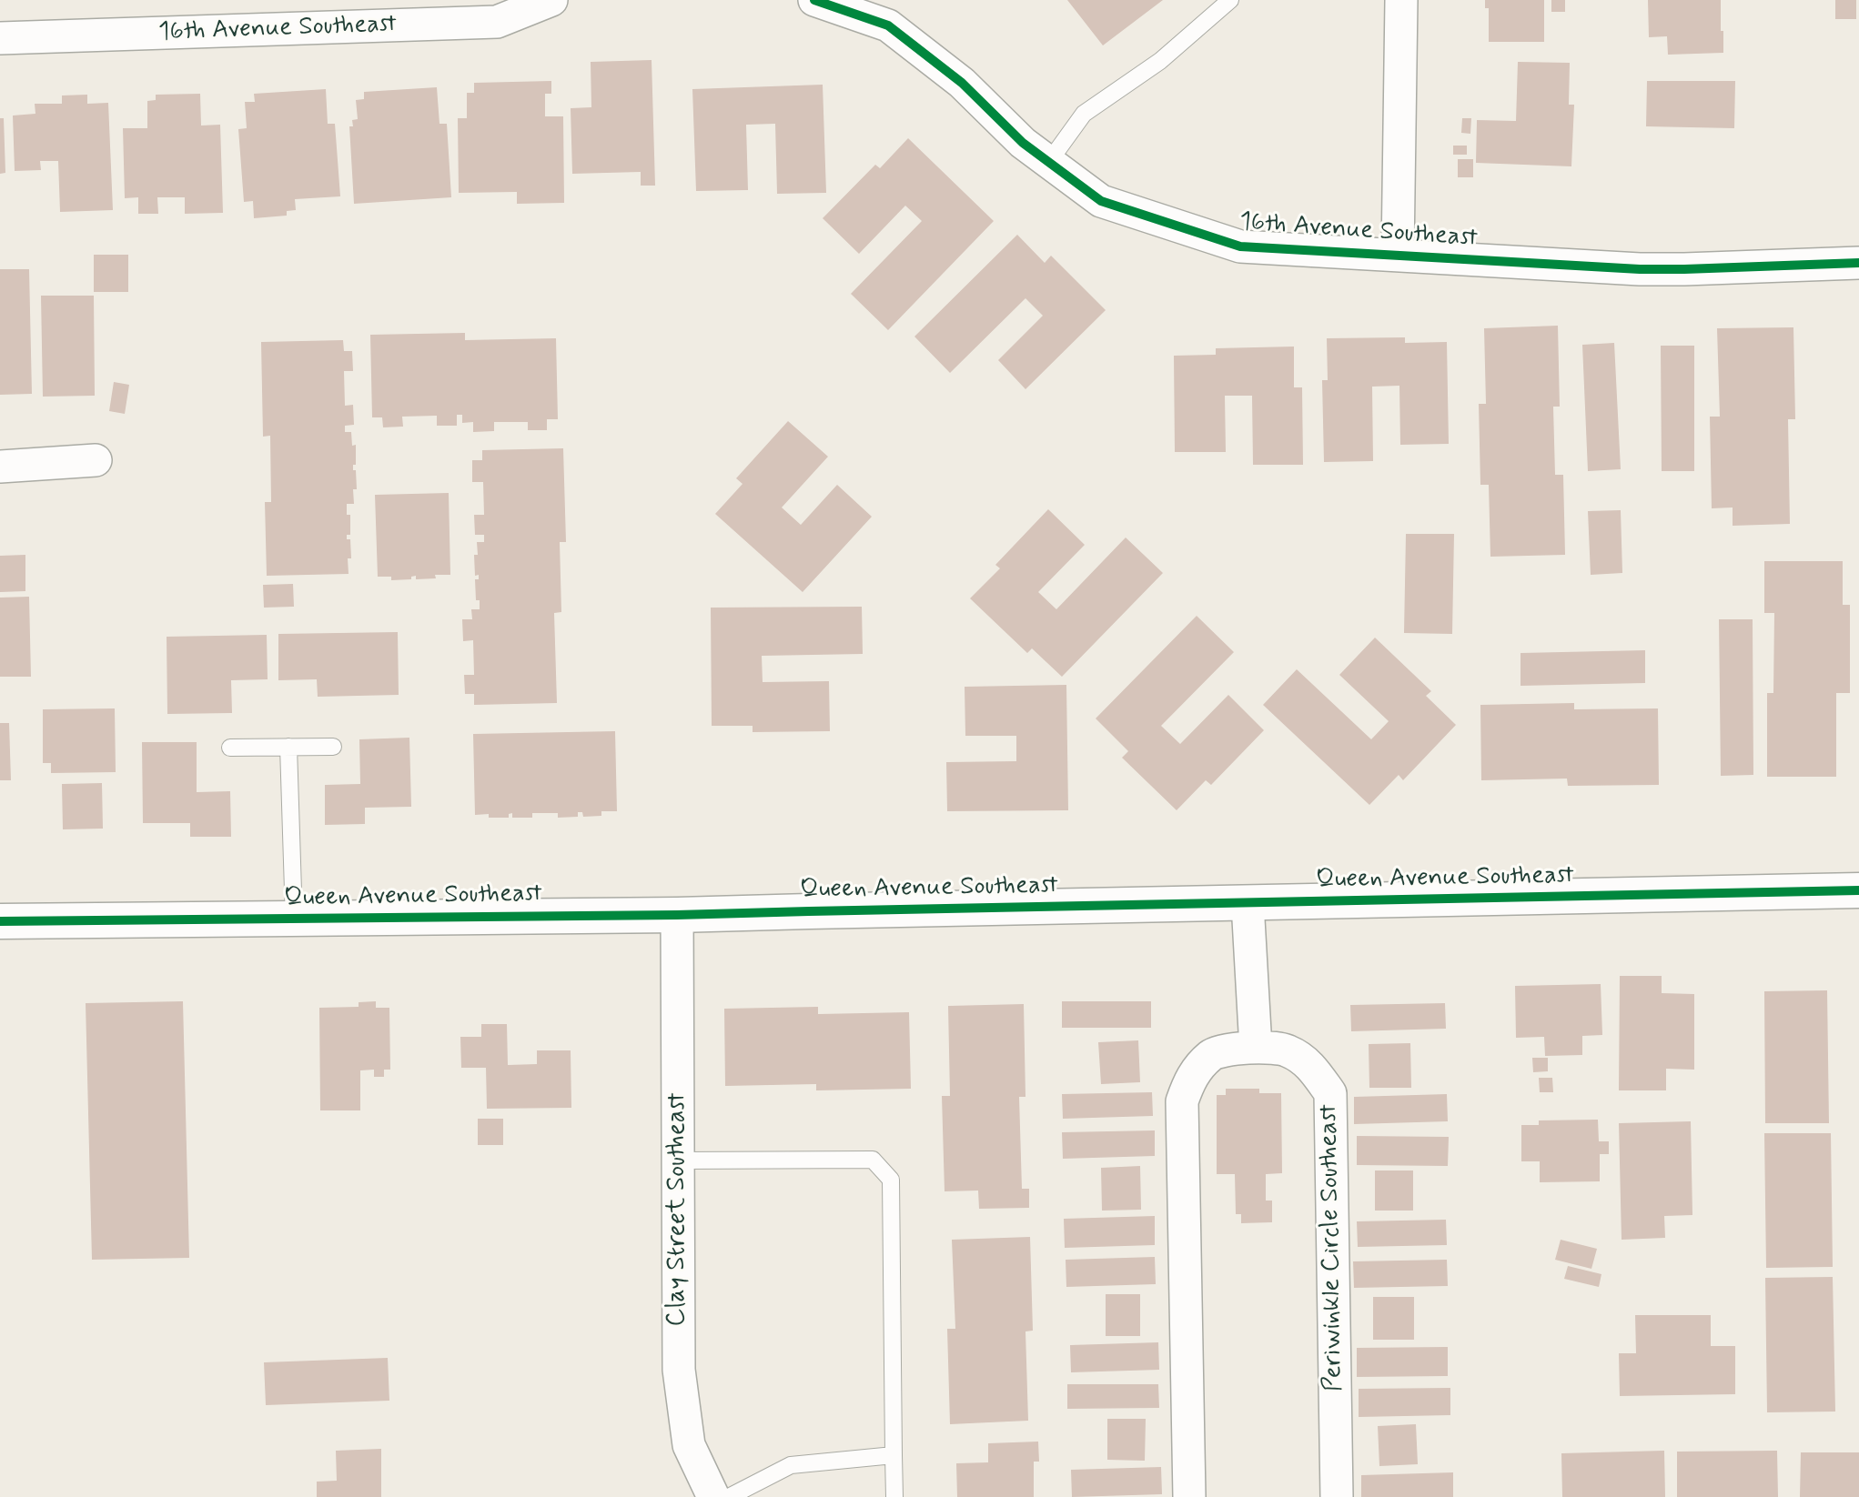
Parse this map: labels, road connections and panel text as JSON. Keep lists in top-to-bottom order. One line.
{"streets":{"main road":["Queen Avenue Southeast"],"street":["16th Avenue Southeast","Clay Street Southeast","Periwinkle Circle Southeast"]},"crossings":[["Queen Avenue Southeast","Clay Street Southeast"]]}
